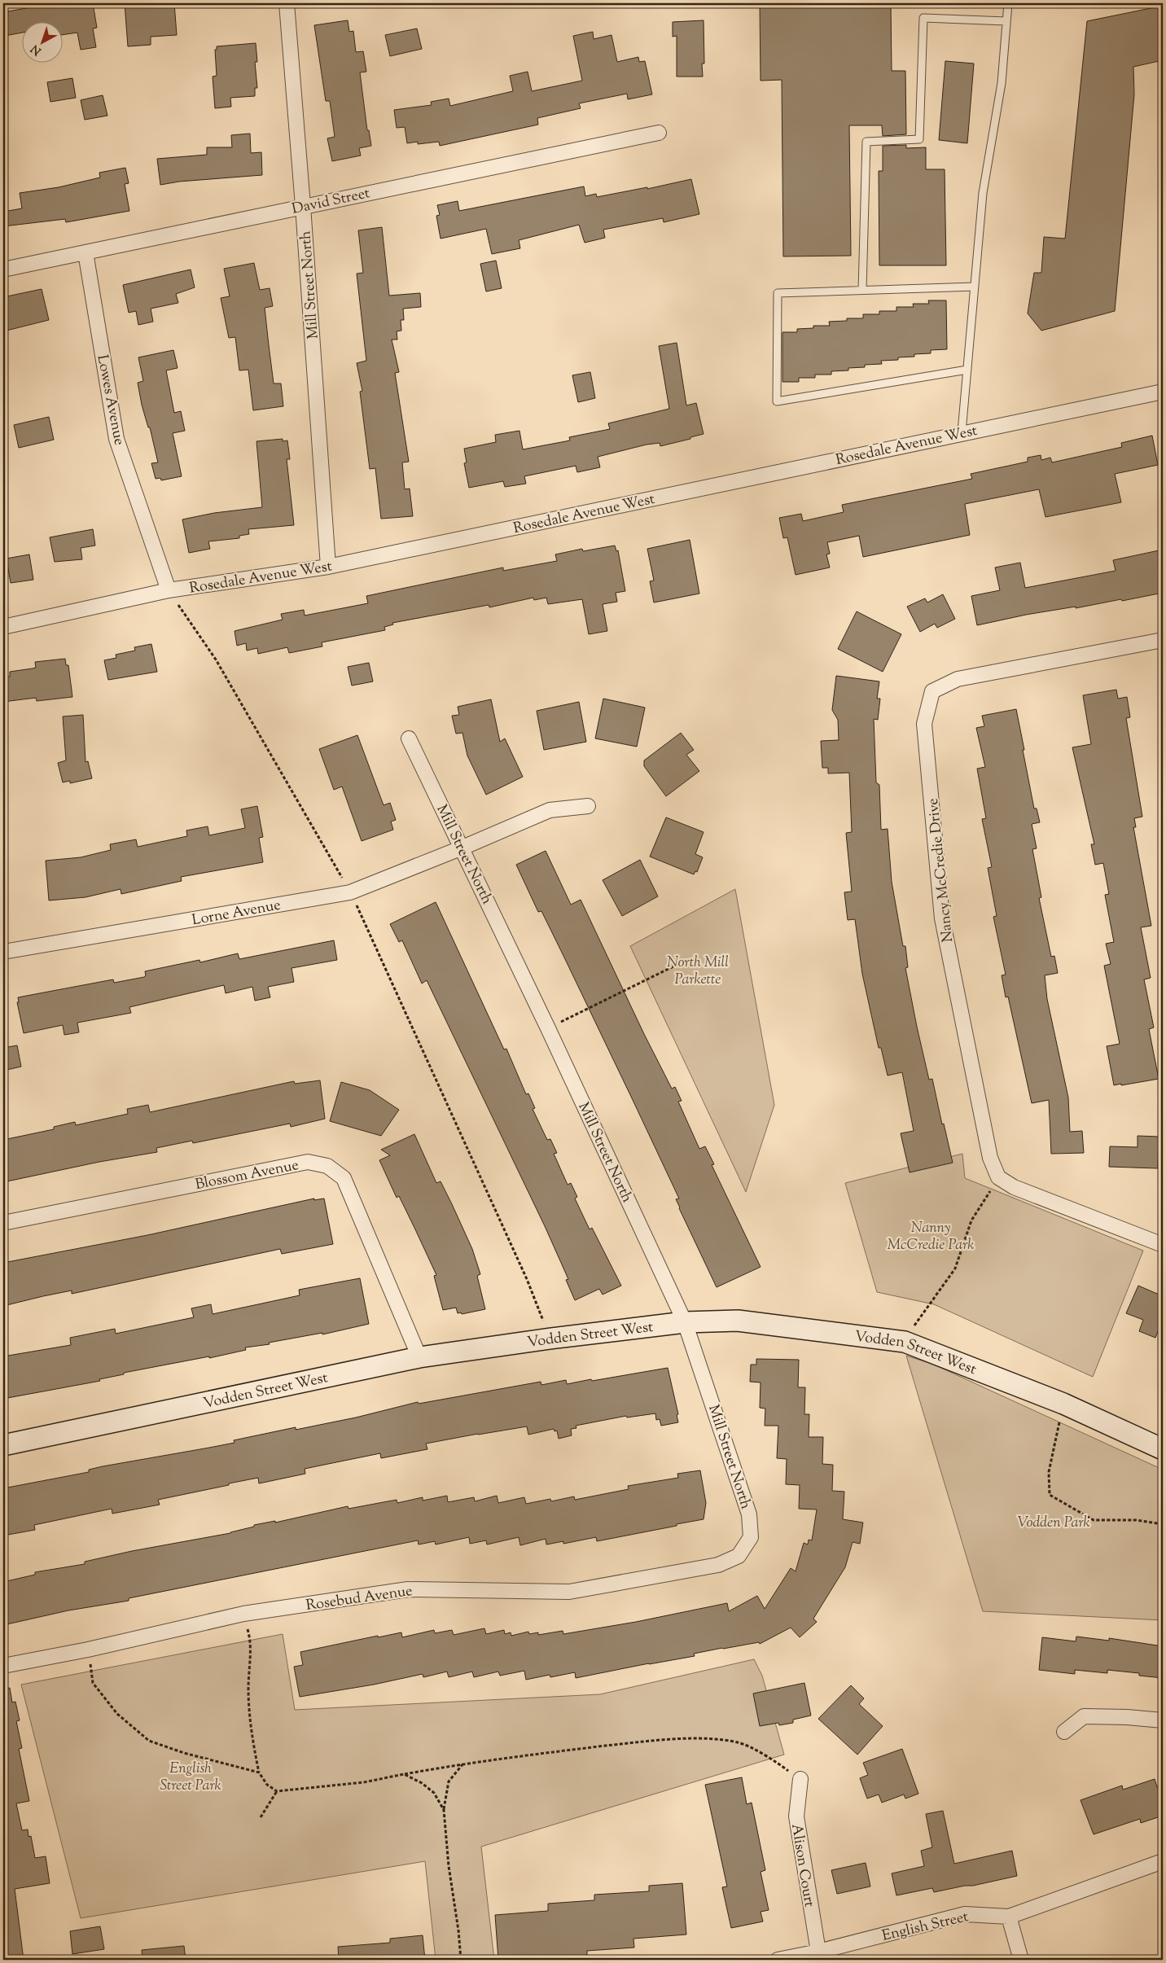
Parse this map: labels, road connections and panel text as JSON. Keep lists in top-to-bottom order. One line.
{"streets":{"street":["David Street","Mill Street North","Lowes Avenue","Rosedale Avenue West","Nancy McCredie Drive","Lorne Avenue","Blossom Avenue","Vodden Street West","Rosebud Avenue","Alison Court","English Street"]},"crossings":[["David Street","Mill Street North"],["David Street","Lowes Avenue"],["Mill Street North","Rosedale Avenue West"],["Mill Street North","Lorne Avenue"],["Mill Street North","Vodden Street West"],["Mill Street North","Rosebud Avenue"],["Lowes Avenue","Rosedale Avenue West"],["Blossom Avenue","Vodden Street West"],["Alison Court","English Street"]],"parks":["North Mill Parkette","Nanny McCredie Park","Vodden Park","English Street Park"],"north":"bottom left"}
